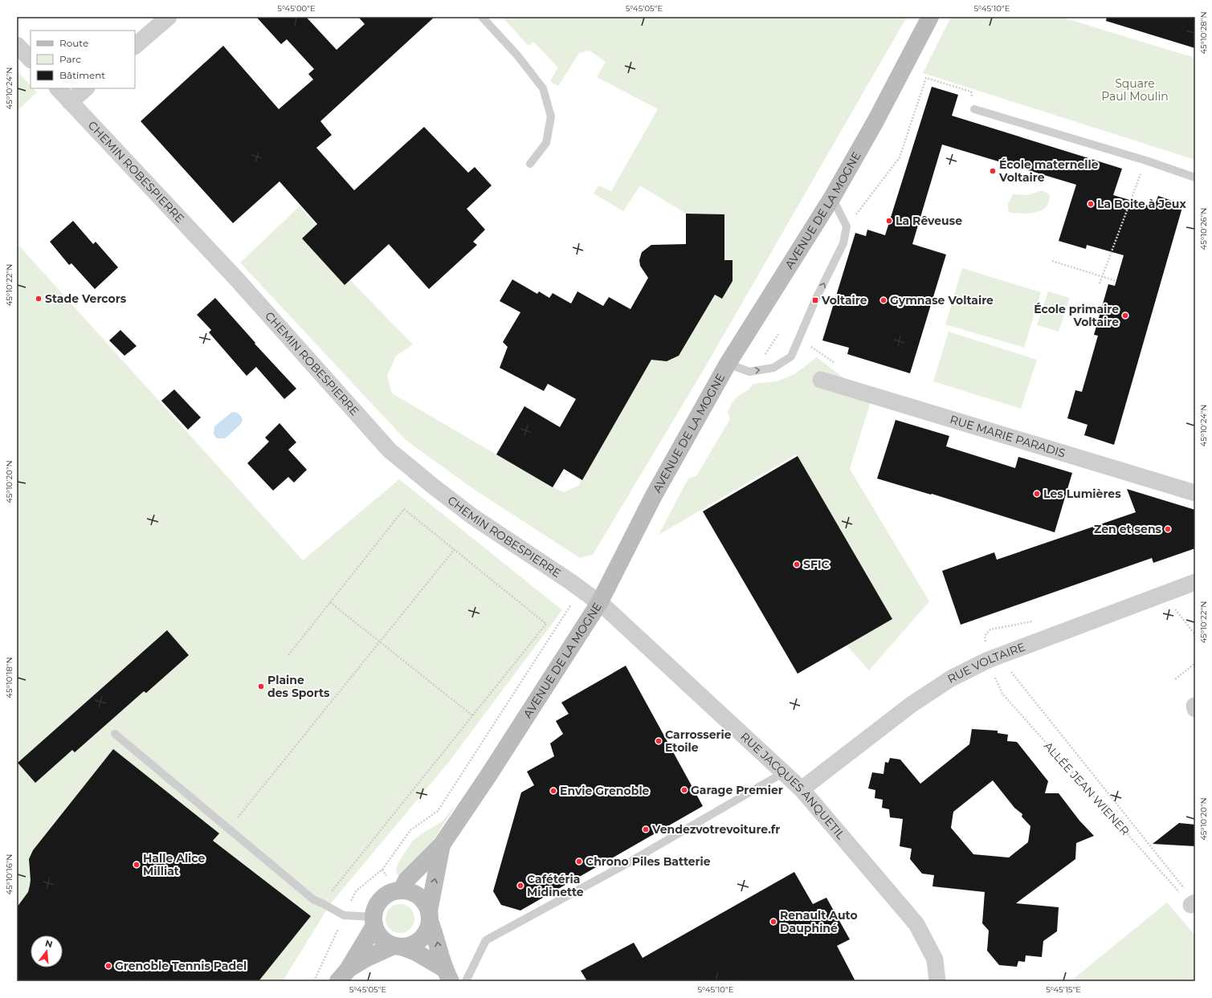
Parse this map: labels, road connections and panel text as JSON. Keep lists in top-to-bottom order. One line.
{"streets":{"main road":["AVENUE DE LA MOGNE"],"street":["CHEMIN ROBESPIERRE","RUE MARIE PARADIS","RUE VOLTAIRE","RUE JACQUES ANQUETIL"],"path":["ALLÉE JEAN WIENER"]},"crossings":[["CHEMIN ROBESPIERRE","AVENUE DE LA MOGNE"],["CHEMIN ROBESPIERRE","RUE JACQUES ANQUETIL"],["AVENUE DE LA MOGNE","RUE JACQUES ANQUETIL"],["RUE VOLTAIRE","RUE JACQUES ANQUETIL"],["RUE VOLTAIRE","ALLÉE JEAN WIENER"]],"parks":["Square Paul Moulin"],"places":{"other":["École maternelle Voltaire","La Boite à Jeux","La Rêveuse","Stade Vercors","Gymnase Voltaire","École primaire Voltaire","Les Lumières","Zen et sens","SFIC","Plaine des Sports","Carrosserie Etoile","Garage Premier","Envie Grenoble","Vendezvotrevoiture.fr","Chrono Piles Batterie","Halle Alice Milliat","Cafétéria Midinette","Renault Auto Dauphiné","Grenoble Tennis Padel"],"transit":["Voltaire"]},"legend":["Route","Parc","Bâtiment"],"north":"top","coordinates":["5°45'00\"E","5°45'05\"E","5°45'10\"E","45°10'28\"N","45°10'24\"N","45°10'26\"N","45°10'22\"N","45°10'20\"N","45°10'18\"N","45°10'16\"N","5°45'15\"E"]}
